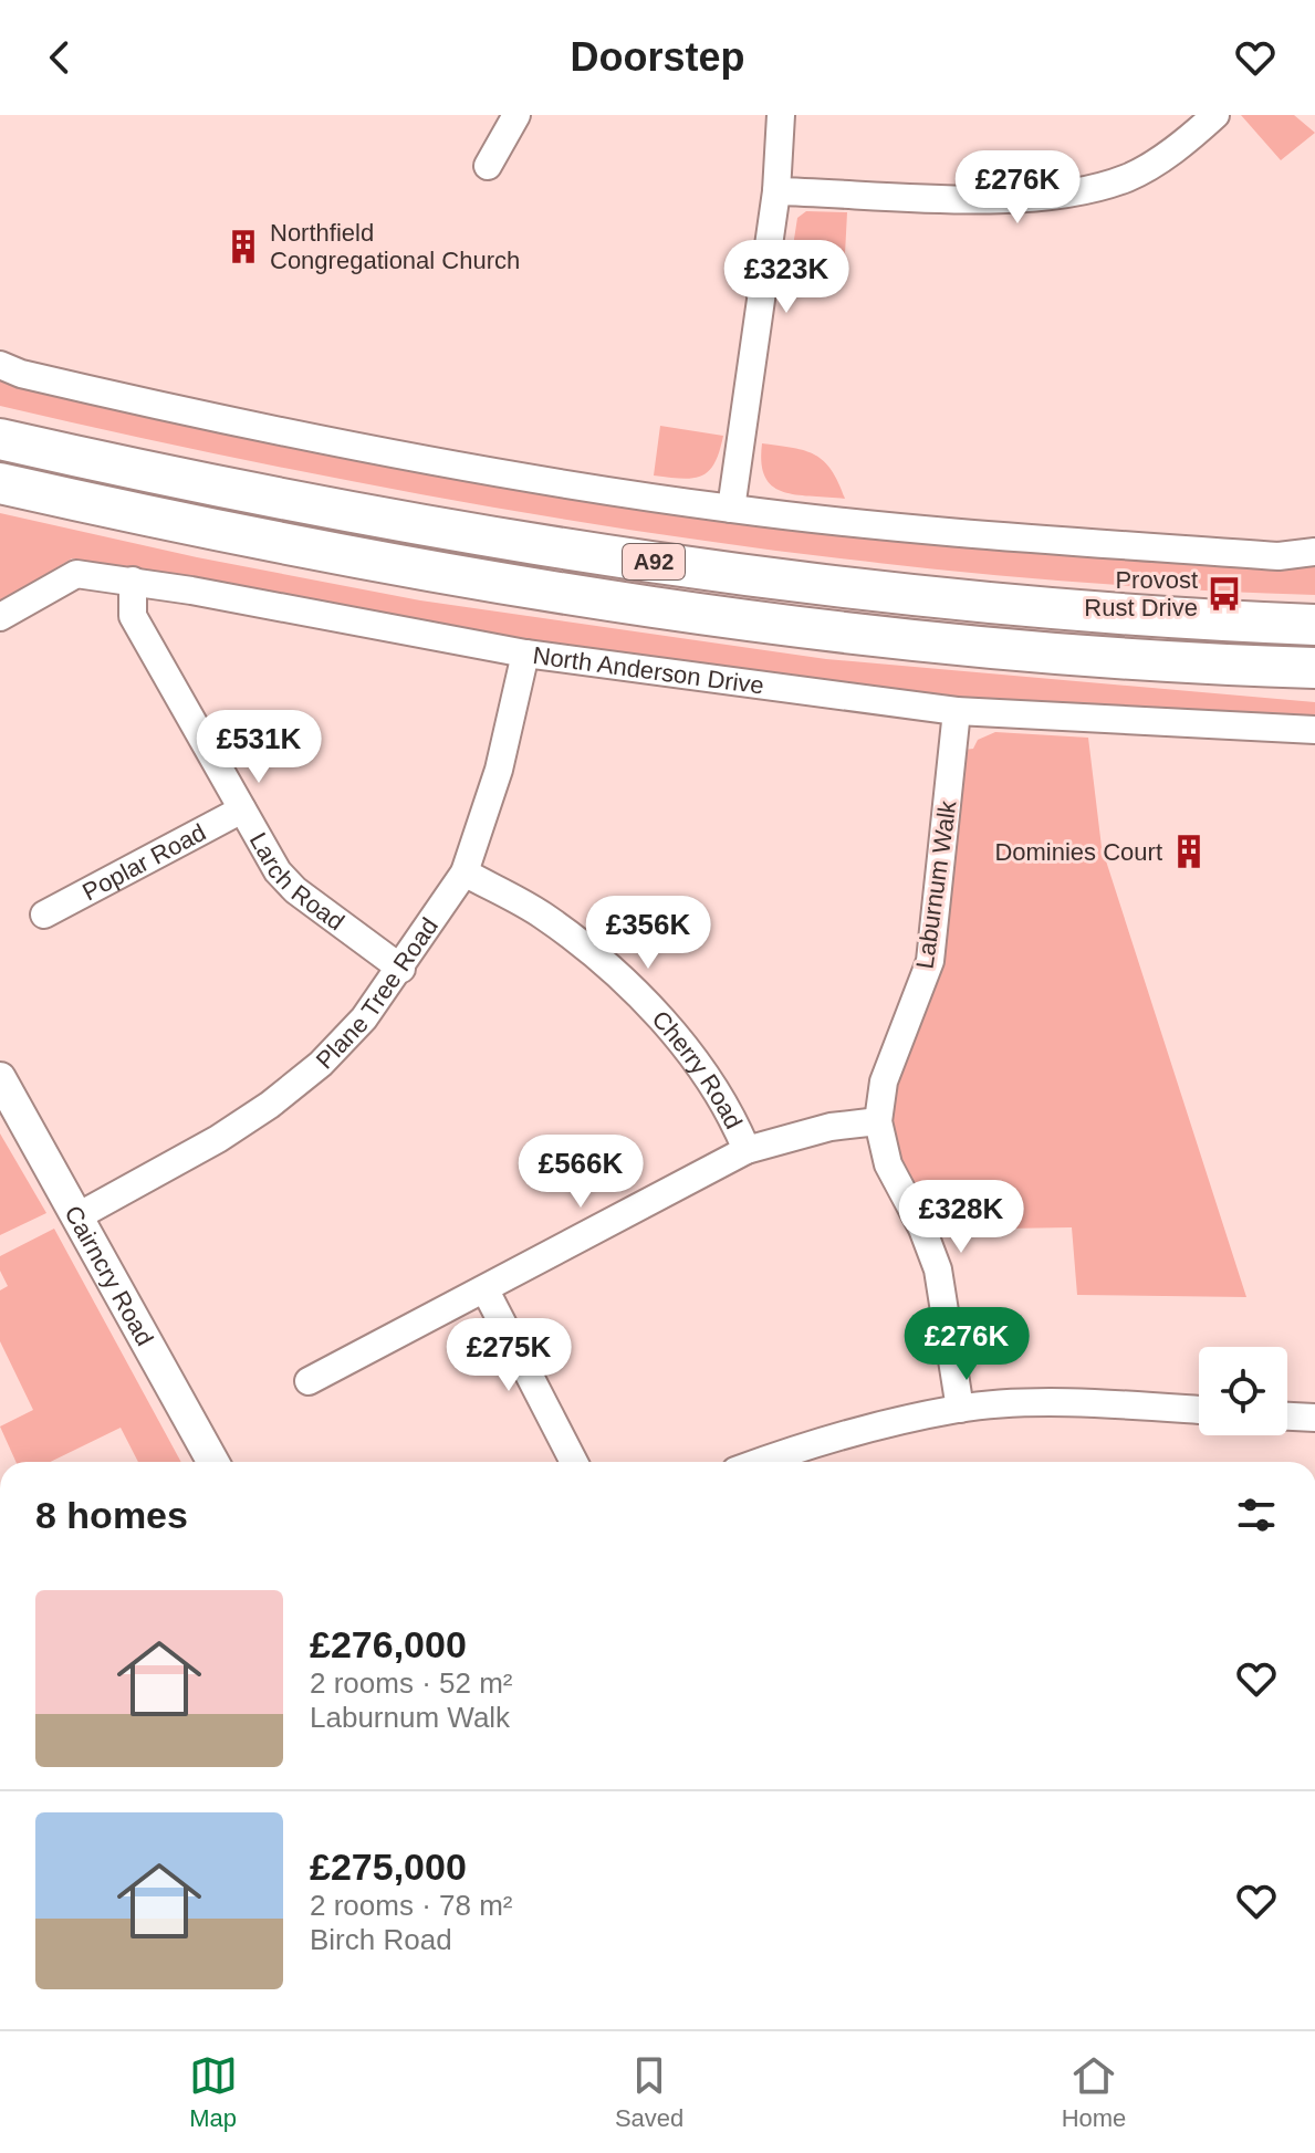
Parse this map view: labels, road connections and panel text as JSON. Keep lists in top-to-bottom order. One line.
{"streets":{"main road":["A92"],"street":["North Anderson Drive","Poplar Road","Larch Road","Laburnum Walk","Plane Tree Road","Cherry Road","Cairncry Road"]},"crossings":[["North Anderson Drive","Larch Road"],["North Anderson Drive","Laburnum Walk"],["North Anderson Drive","Plane Tree Road"],["Poplar Road","Larch Road"],["Larch Road","Plane Tree Road"],["Plane Tree Road","Cherry Road"],["Plane Tree Road","Cairncry Road"]],"places":{"building":["Northfield Congregational Church","Dominies Court"],"bus stop":["Provost Rust Drive"]},"page":{"header":"Doorstep","price":["£276K","£323K","£531K","£356K","£566K","£328K","£276K","£275K"],"heading":"8 homes","list":[{"name":"£276,000","note":"2 rooms · 52 m² · Laburnum Walk"},{"name":"£275,000","note":"2 rooms · 78 m² · Birch Road"}],"tabs":["Map","Saved","Home"]}}
